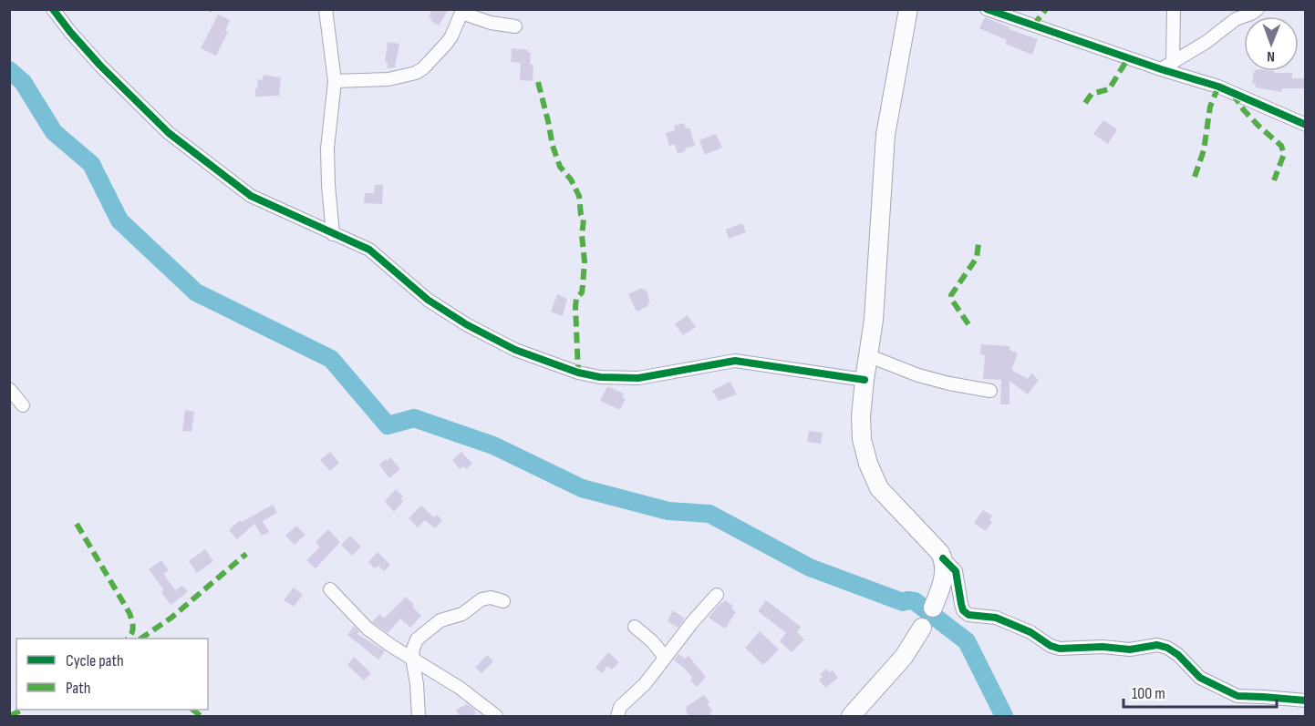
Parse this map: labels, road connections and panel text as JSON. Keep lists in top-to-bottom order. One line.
{"legend":["Cycle path","Path"],"scale_bar":"100 m","north":"bottom"}
